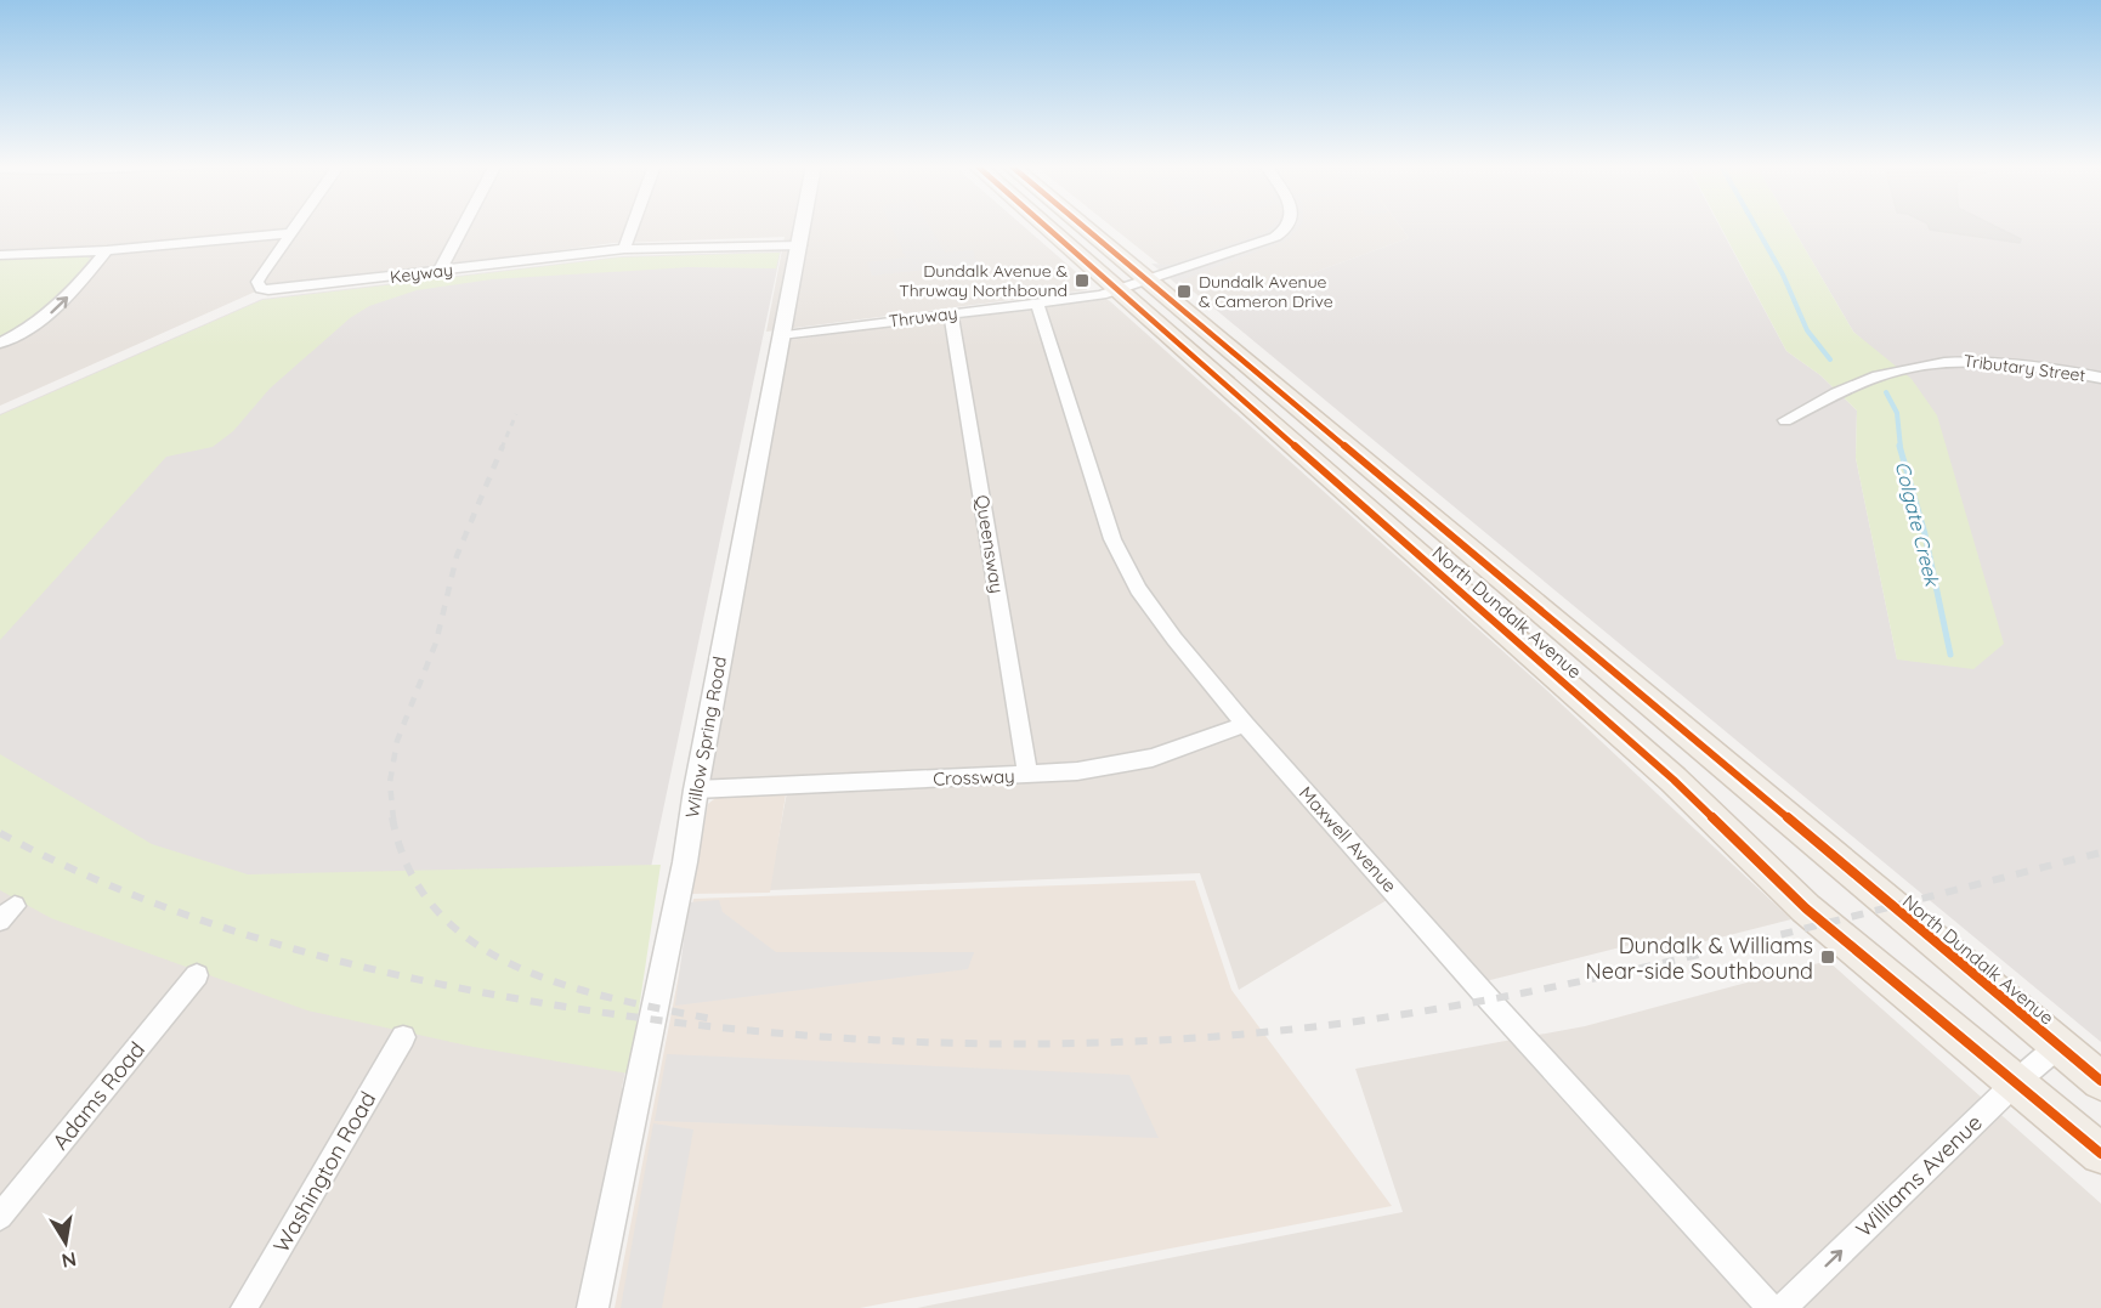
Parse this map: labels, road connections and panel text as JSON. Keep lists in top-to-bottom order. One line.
{"streets":{"main road":["North Dundalk Avenue"],"street":["Keyway","Thruway","Tributary Street","Queensway","Willow Spring Road","Crossway","Maxwell Avenue","Adams Road","Washington Road","Williams Avenue"]},"crossings":[["Keyway","Willow Spring Road"],["Thruway","Queensway"],["Thruway","North Dundalk Avenue"],["Thruway","Willow Spring Road"],["Thruway","Maxwell Avenue"],["Queensway","Crossway"],["North Dundalk Avenue","Williams Avenue"],["Willow Spring Road","Crossway"],["Crossway","Maxwell Avenue"]],"one_way":["Williams Avenue"],"water":["Colgate Creek"],"places":{"transit":["Dundalk Avenue & Thruway Northbound","Dundalk Avenue & Cameron Drive","Dundalk & Williams Near-side Southbound"]},"north":"bottom"}
